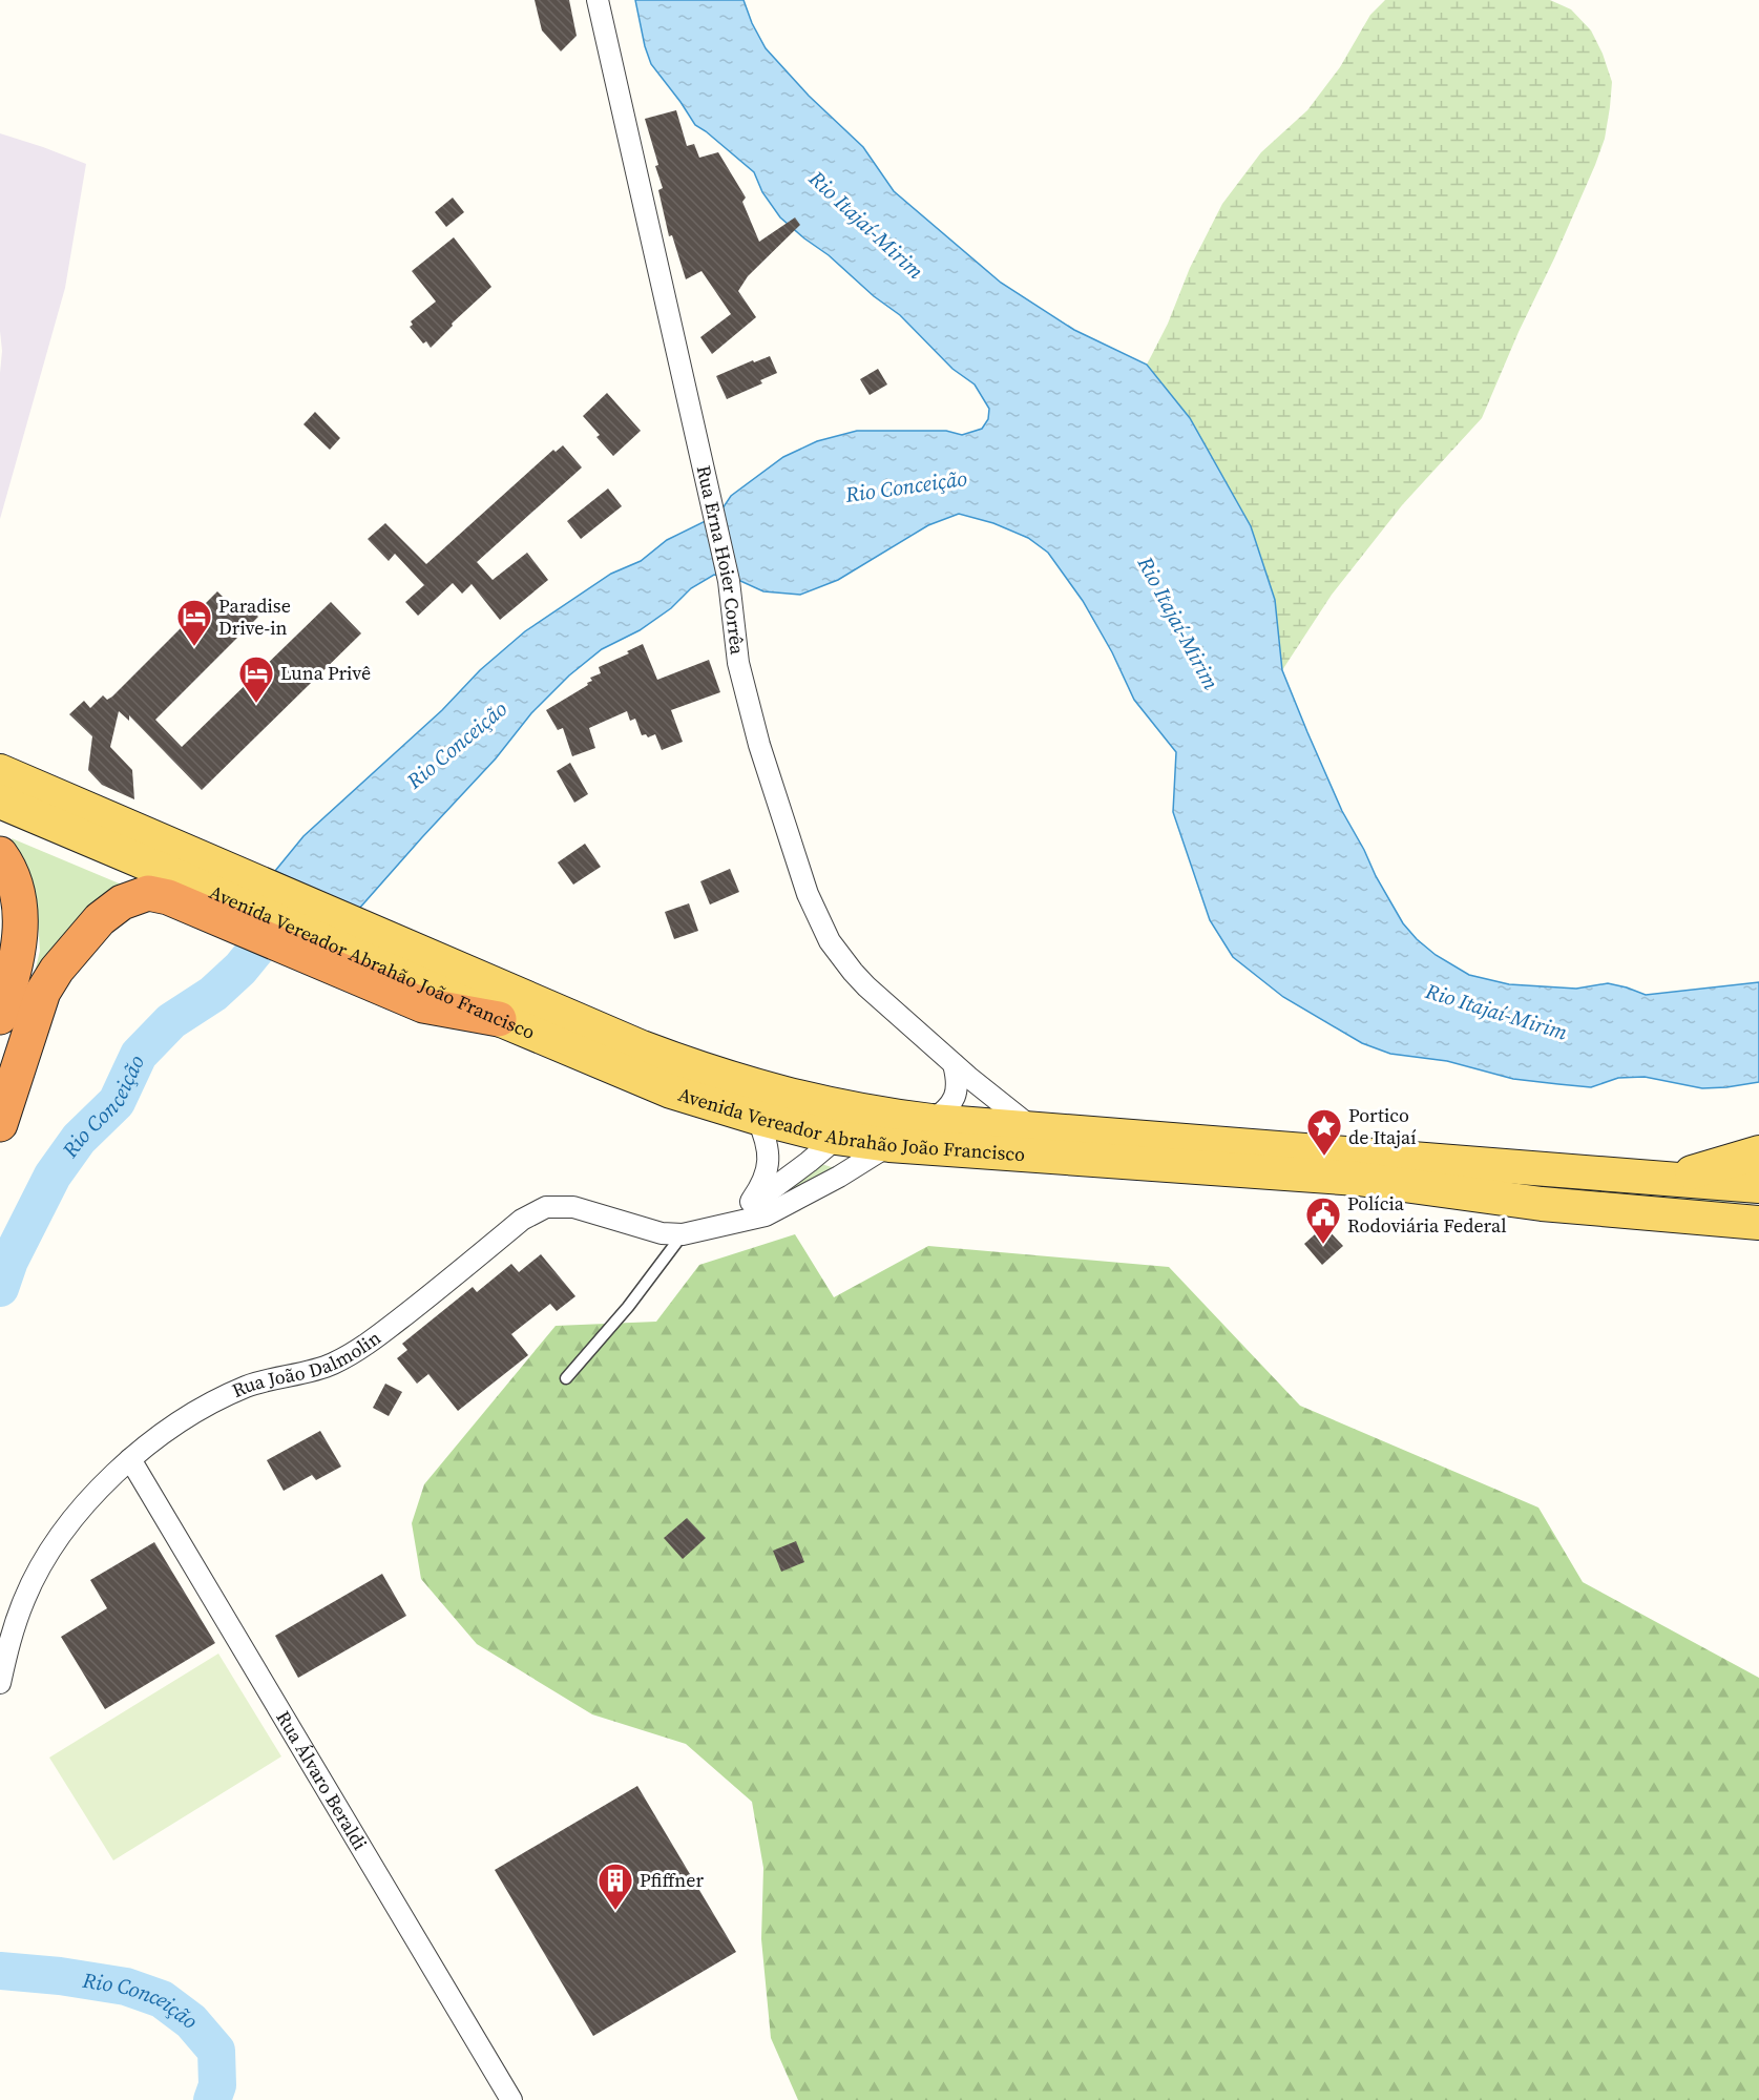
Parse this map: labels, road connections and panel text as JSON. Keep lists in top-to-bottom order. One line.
{"streets":{"main road":["Avenida Vereador Abrahão João Francisco"],"street":["Rua Erna Hoier Corrêa","Rua João Dalmolin","Rua Álvaro Beraldi"]},"crossings":[["Rua Erna Hoier Corrêa","Avenida Vereador Abrahão João Francisco"],["Avenida Vereador Abrahão João Francisco","Rua João Dalmolin"],["Rua João Dalmolin","Rua Álvaro Beraldi"]],"water":["Rio Itajaí-Mirim","Rio Conceição"],"places":{"hotel":["Paradise Drive-in","Luna Privê"],"place":["Portico de Itajaí"],"public building":["Polícia Rodoviária Federal"],"building":["Pfiffner"]}}
